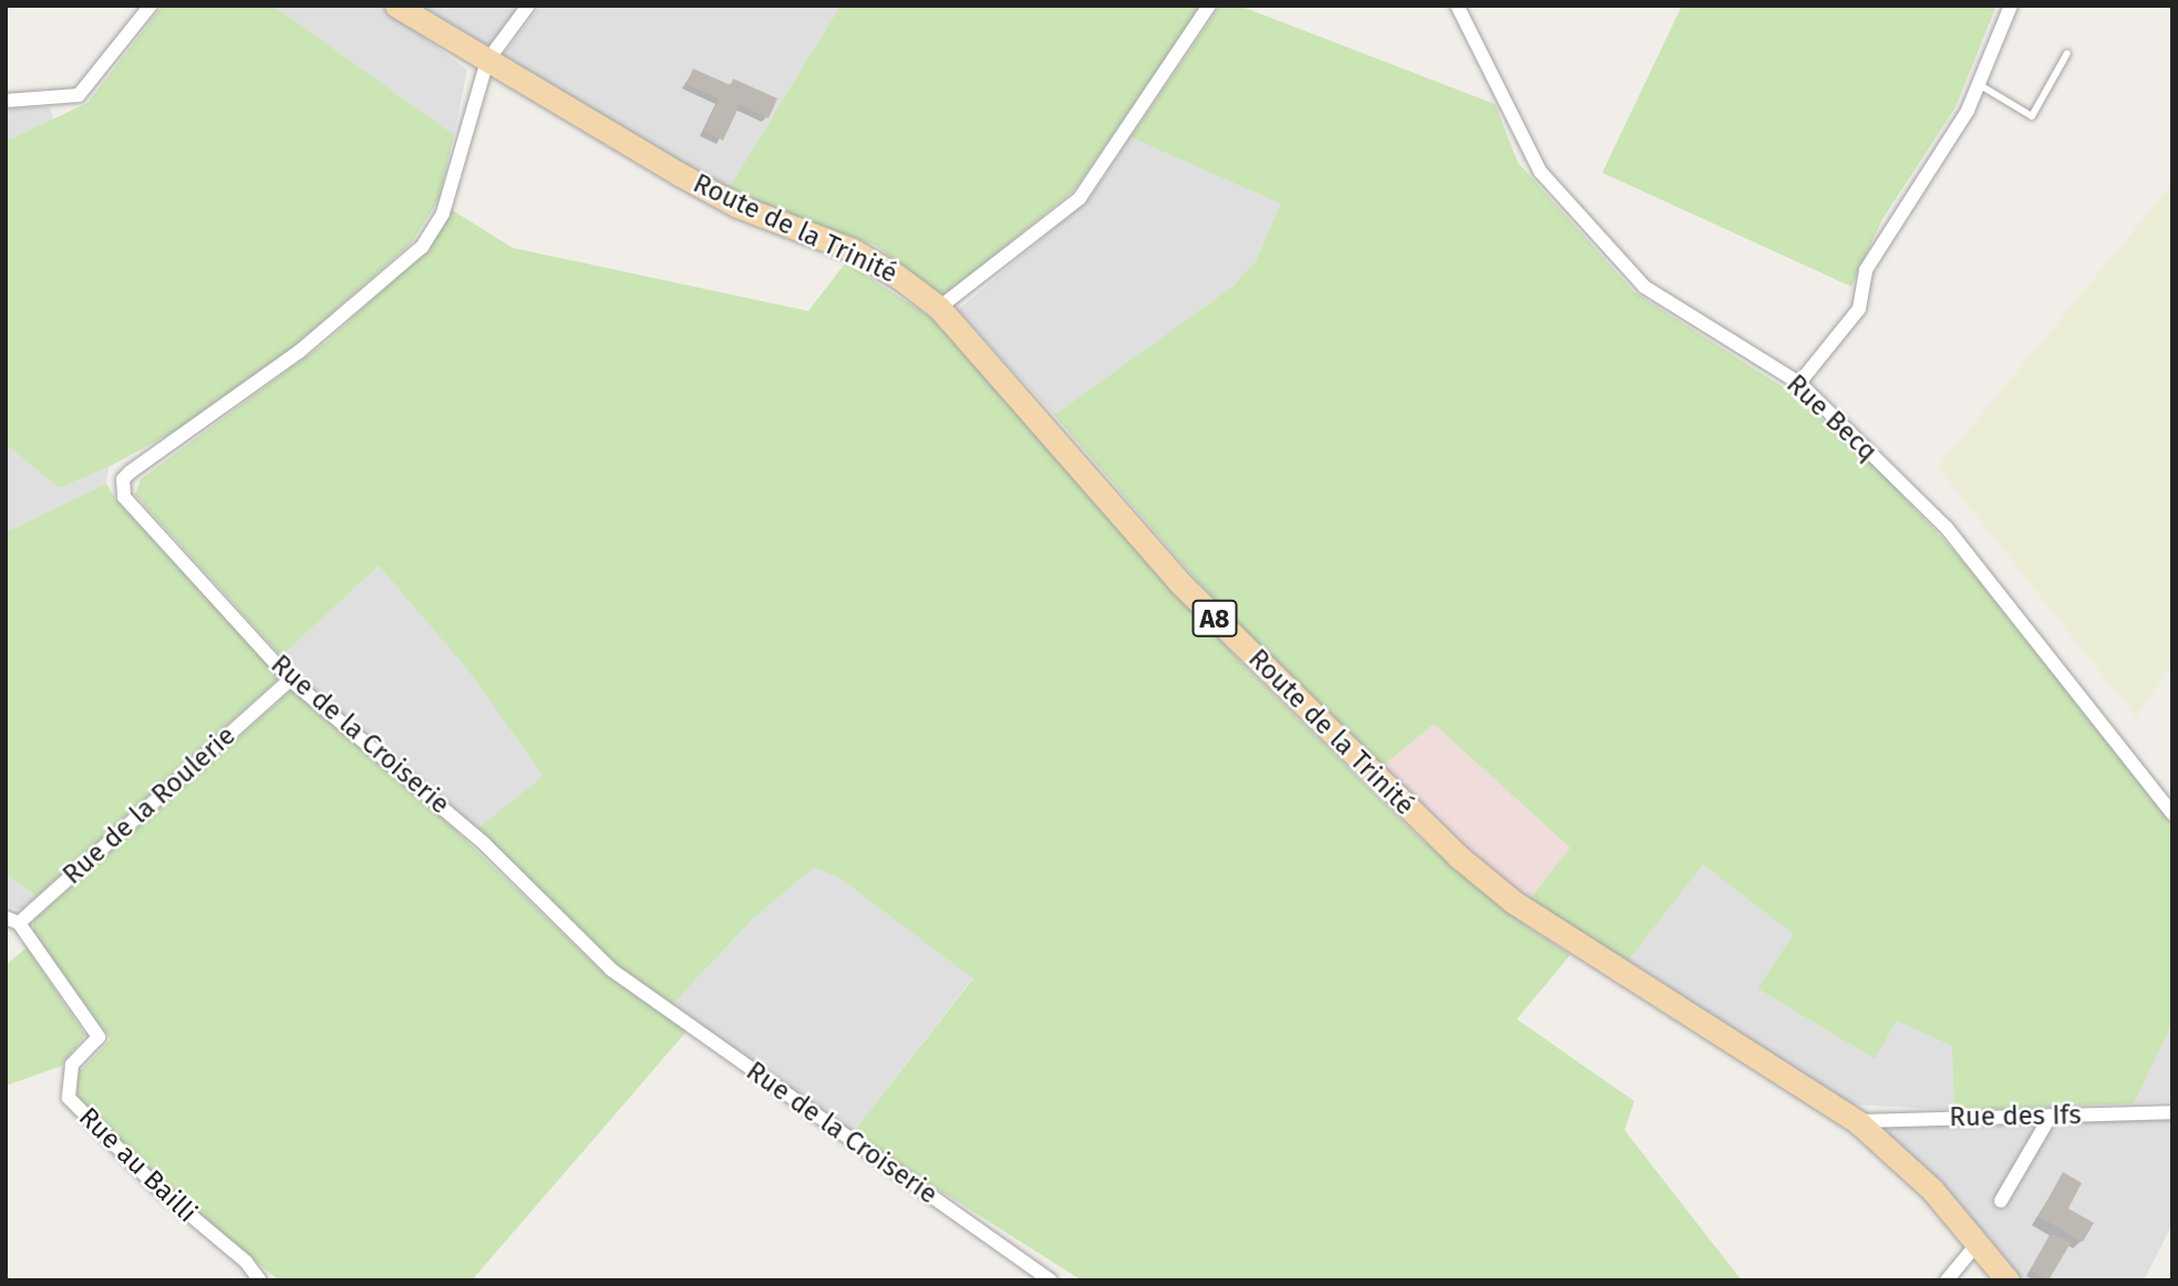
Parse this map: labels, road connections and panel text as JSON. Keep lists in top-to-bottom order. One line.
{"streets":{"main road":["Route de la Trinité","A8"],"street":["Rue Becq","Rue de la Croiserie","Rue de la Roulerie","Rue des Ifs","Rue au Bailli"]},"crossings":[["Route de la Trinité","Rue de la Croiserie"],["Route de la Trinité","Rue des Ifs"],["Rue de la Croiserie","Rue de la Roulerie"],["Rue de la Roulerie","Rue au Bailli"]]}
